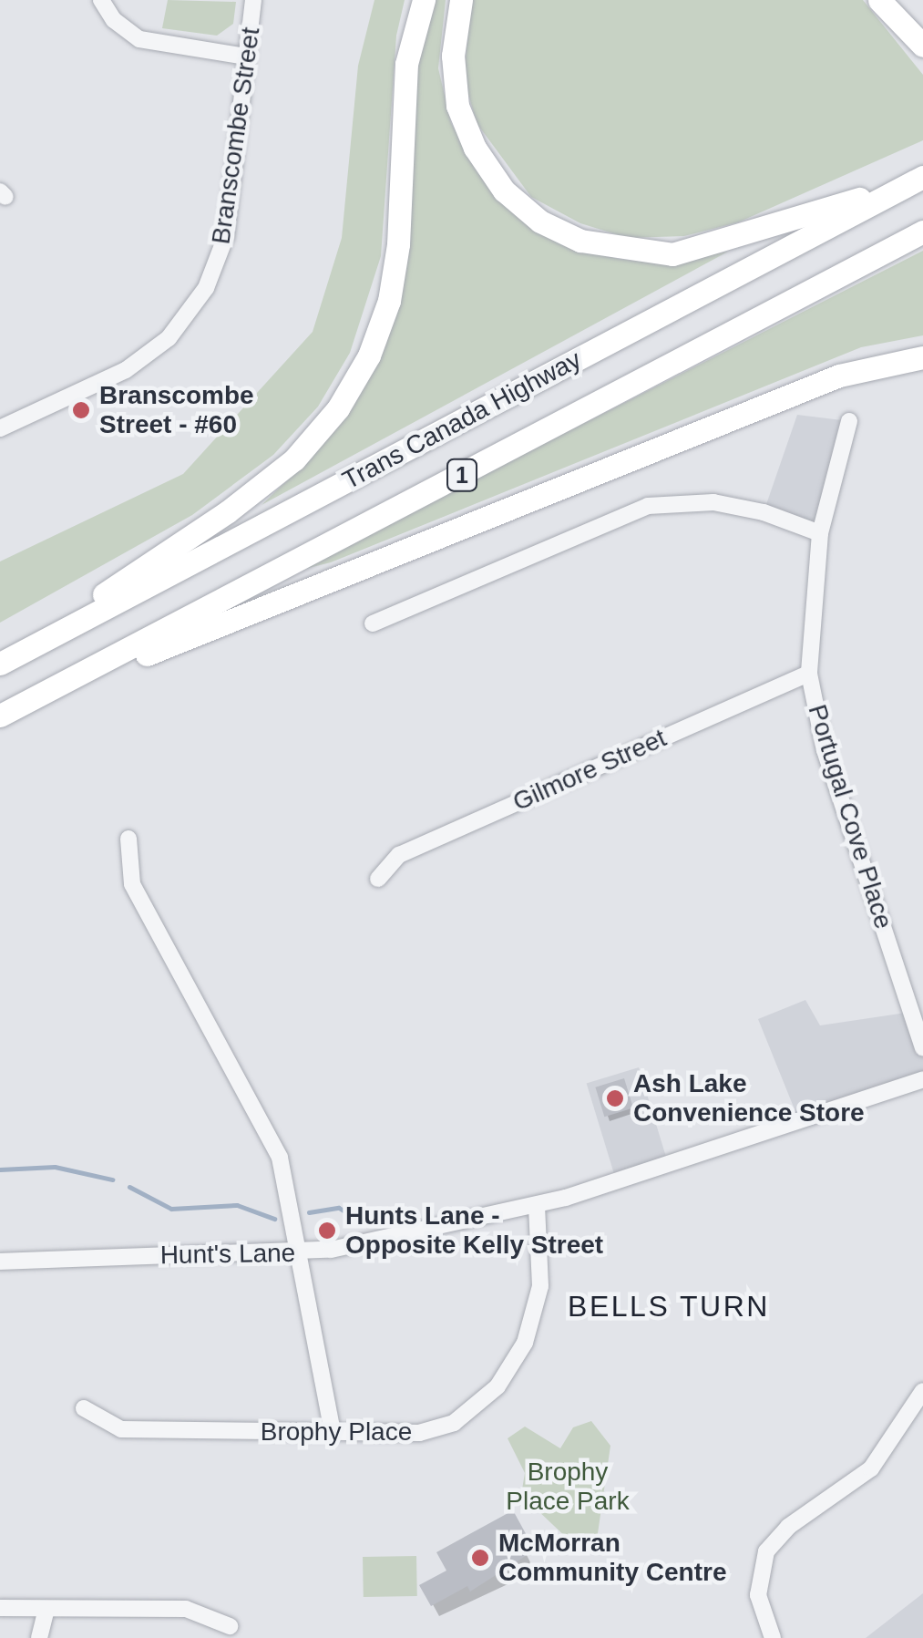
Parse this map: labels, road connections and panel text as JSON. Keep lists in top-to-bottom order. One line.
{"streets":{"highway":["Trans Canada Highway","1"],"street":["Branscombe Street","Gilmore Street","Portugal Cove Place","Hunt's Lane","Brophy Place"]},"crossings":[["Gilmore Street","Portugal Cove Place"],["Hunt's Lane","Brophy Place"]],"districts":["BELLS TURN"],"parks":["Brophy Place Park"],"places":["Branscombe Street - #60","Ash Lake Convenience Store","Hunts Lane - Opposite Kelly Street","McMorran Community Centre"]}
